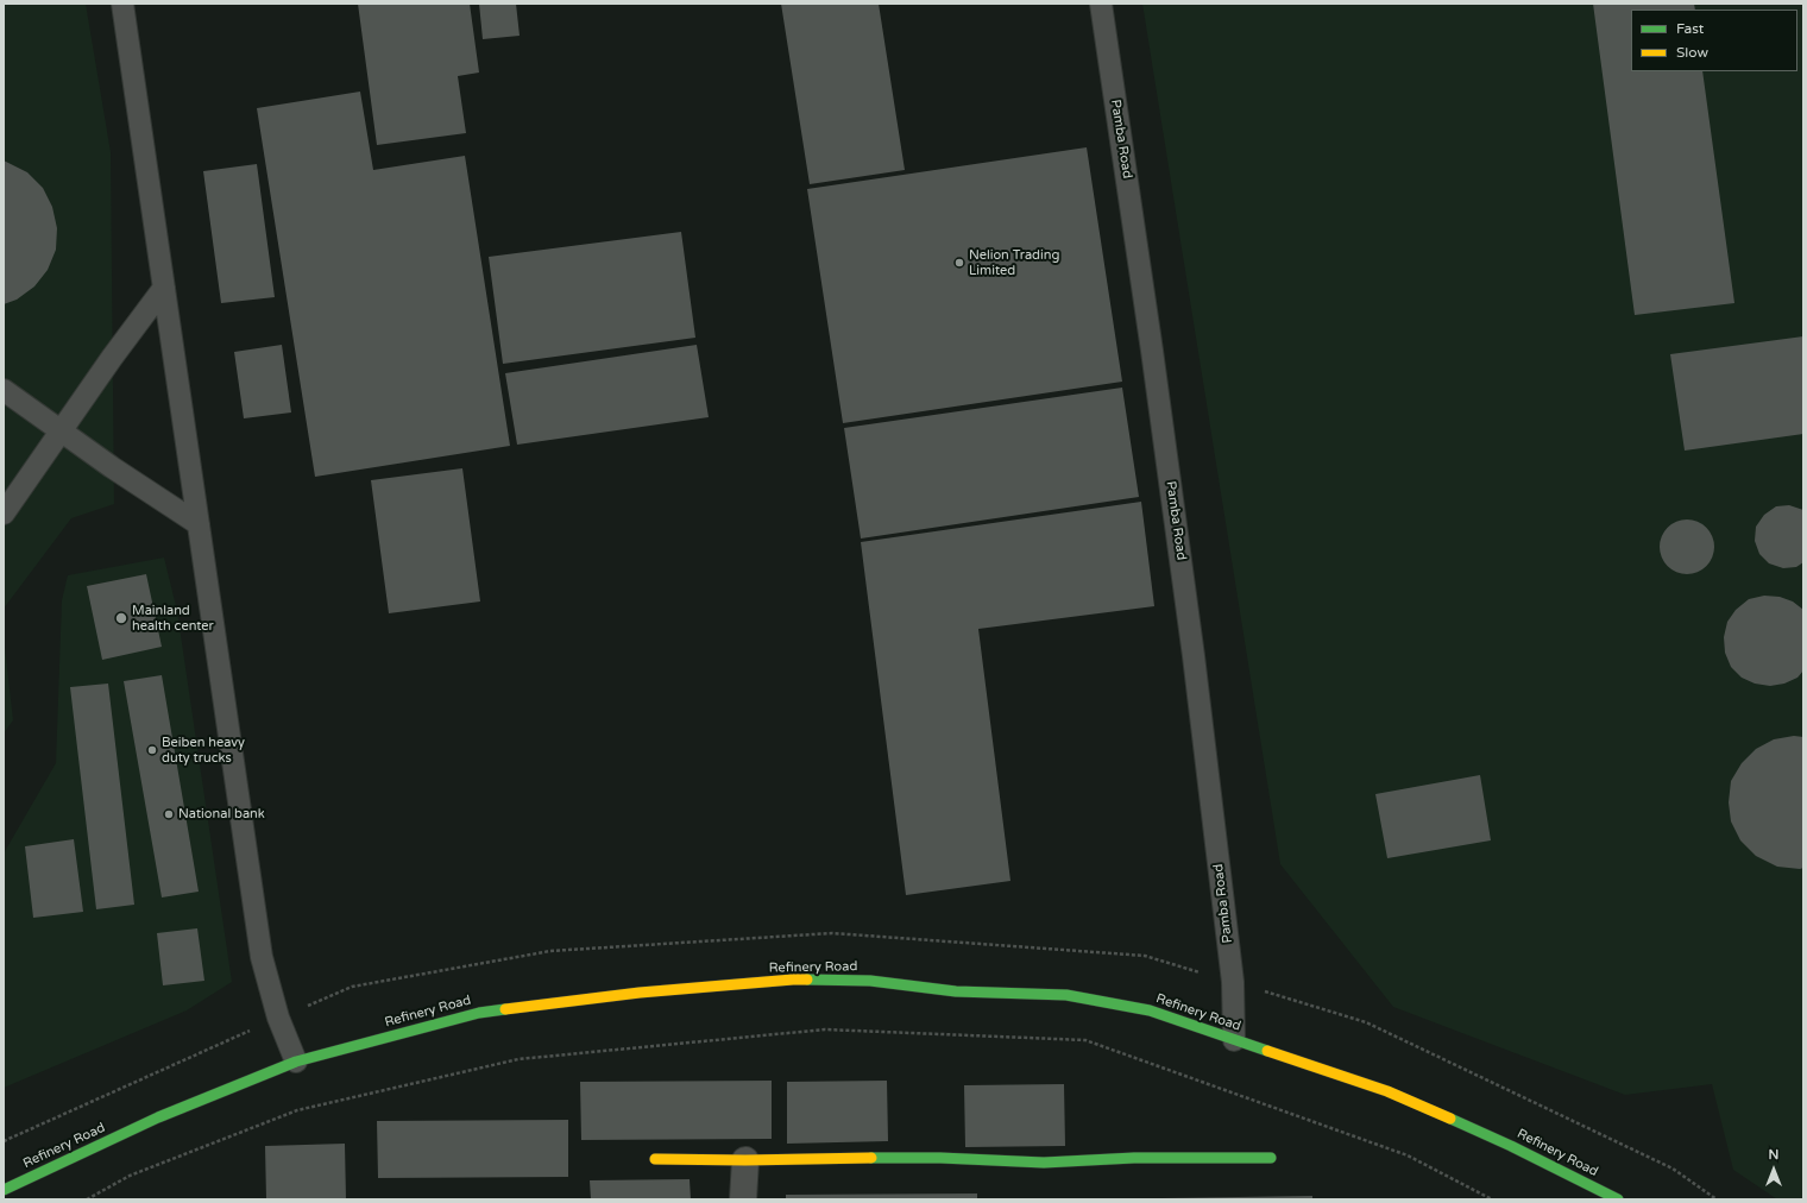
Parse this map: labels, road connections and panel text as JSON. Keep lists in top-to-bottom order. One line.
{"streets":{"main road":["Refinery Road"],"lane":["Pamba Road"]},"crossings":[["Pamba Road","Refinery Road"]],"places":["Nelion Trading Limited","Mainland health center","Beiben heavy duty trucks","National bank"],"legend":["Fast","Slow"],"north":"top"}
